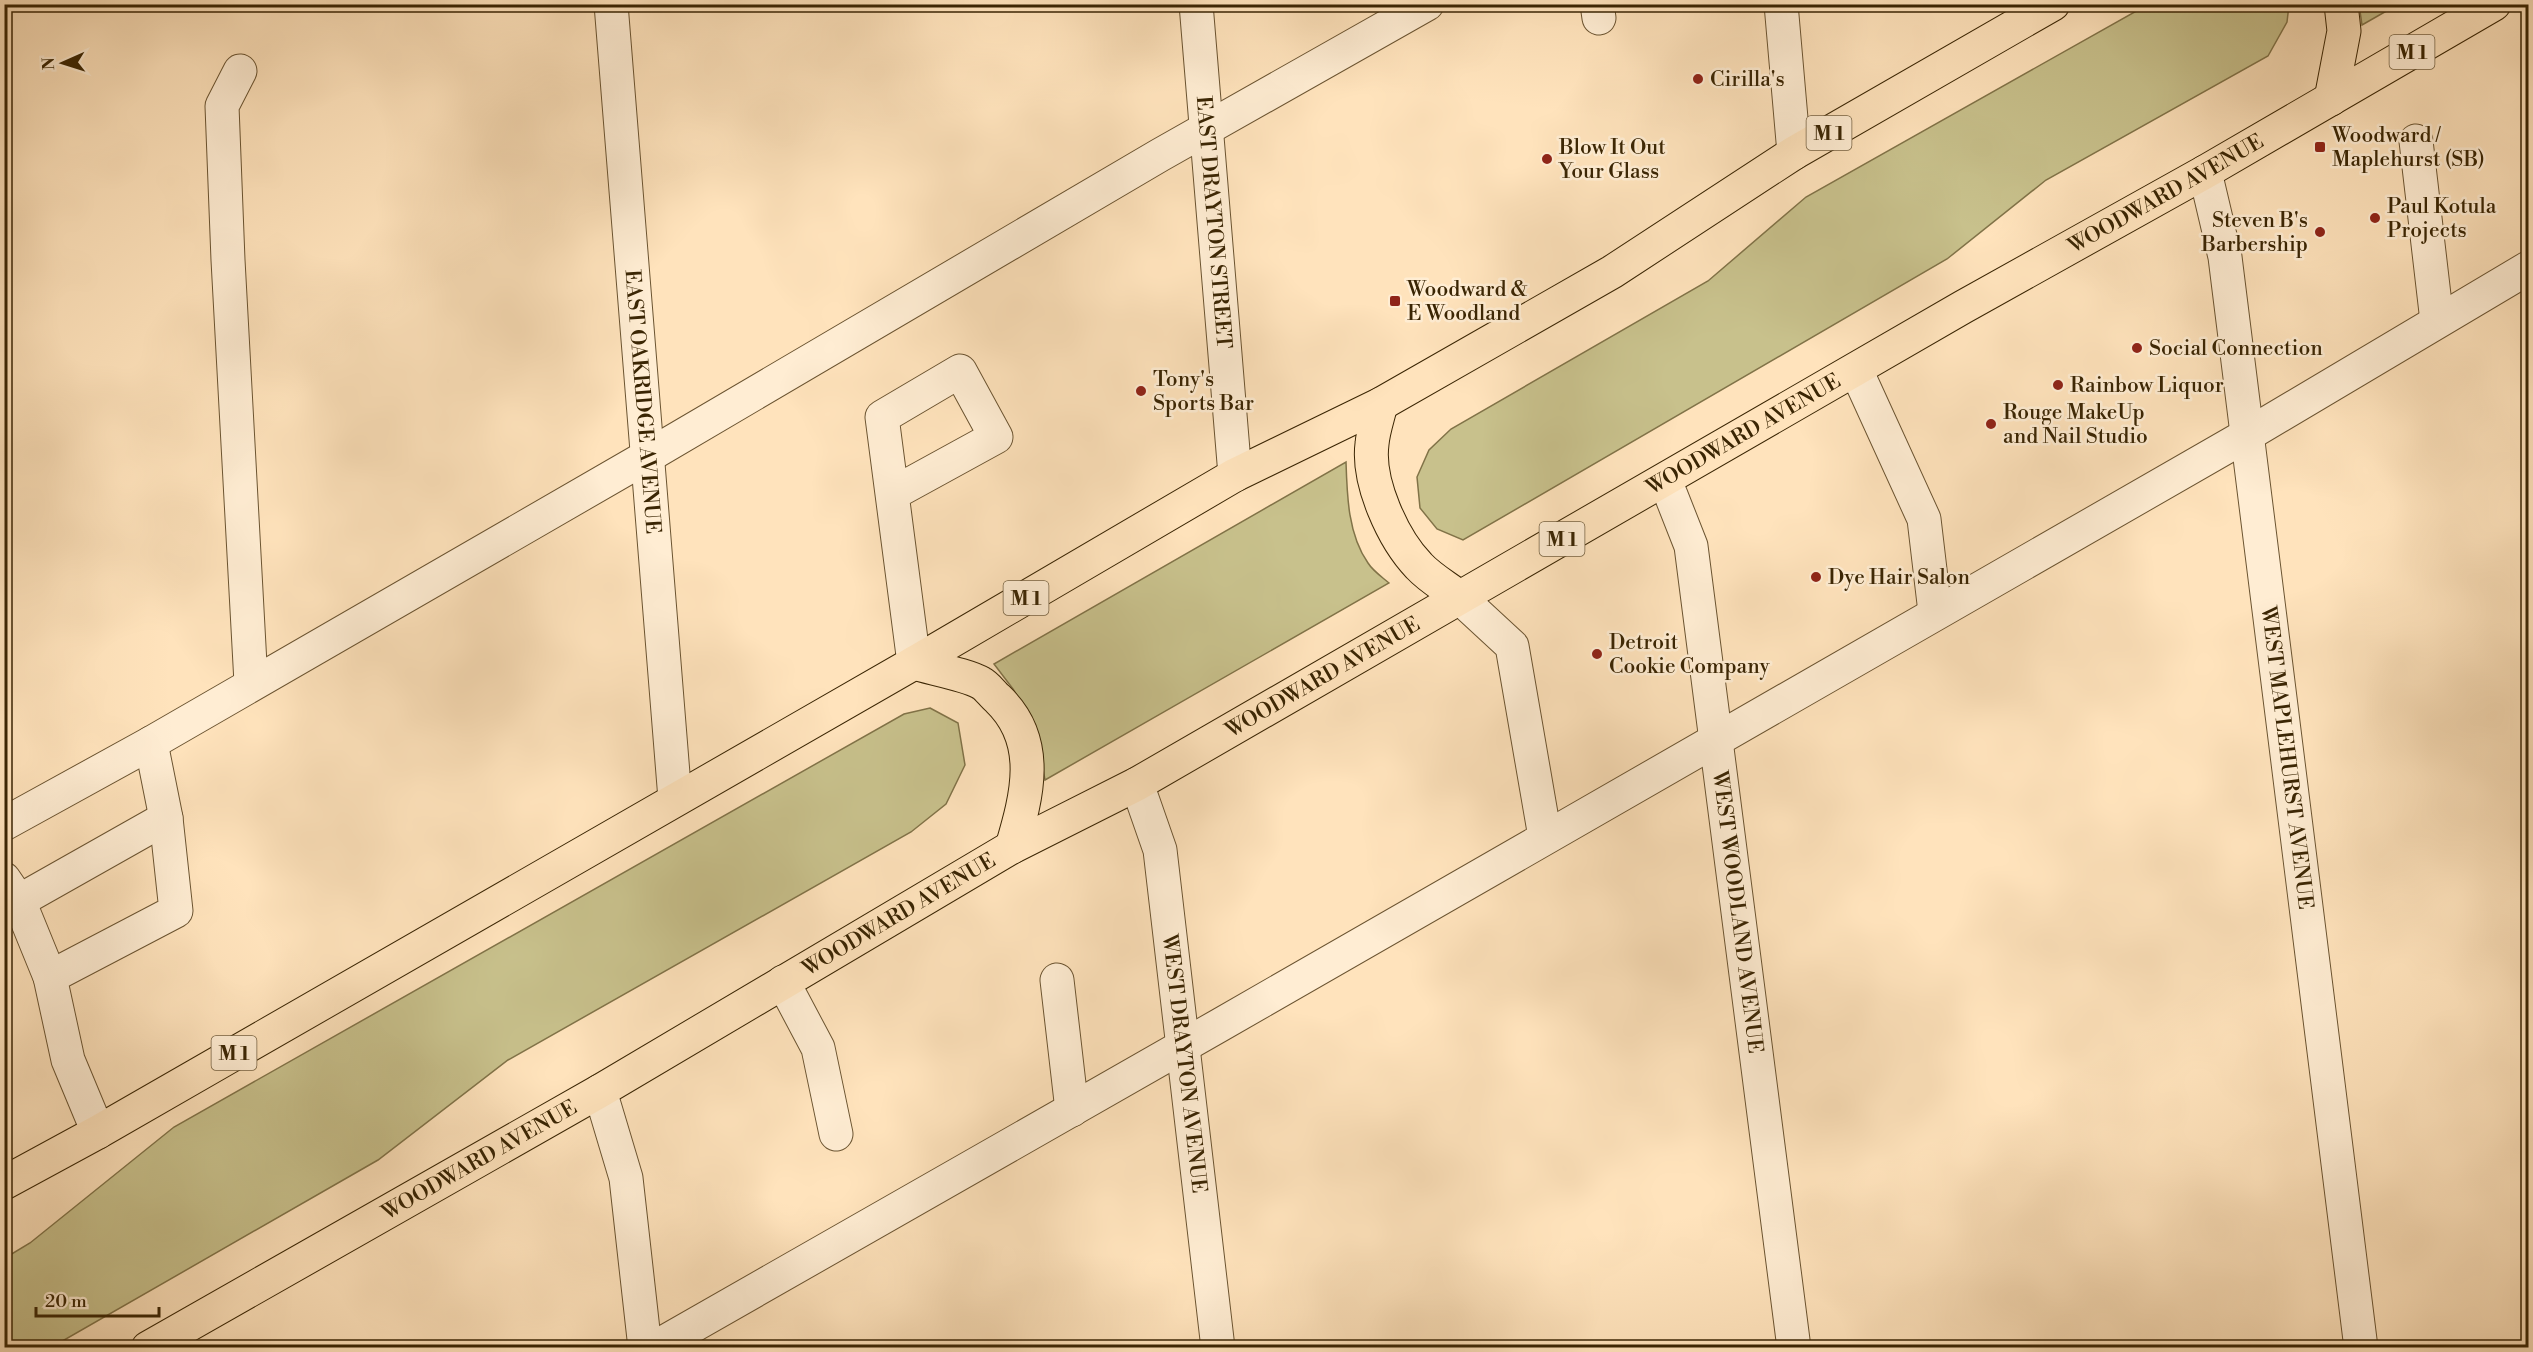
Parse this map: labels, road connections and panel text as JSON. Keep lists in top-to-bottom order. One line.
{"streets":{"main road":["M 1","WOODWARD AVENUE"],"street":["EAST DRAYTON STREET","EAST OAKRIDGE AVENUE","WEST MAPLEHURST AVENUE","WEST WOODLAND AVENUE","WEST DRAYTON AVENUE"]},"crossings":[["M 1","EAST DRAYTON STREET"],["M 1","EAST OAKRIDGE AVENUE"],["WOODWARD AVENUE","WEST MAPLEHURST AVENUE"],["WOODWARD AVENUE","WEST WOODLAND AVENUE"],["WOODWARD AVENUE","WEST DRAYTON AVENUE"]],"places":{"other":["Cirilla's","Blow It Out Your Glass","Paul Kotula Projects","Steven B's Barbership","Social Connection","Rainbow Liquor","Tony's Sports Bar","Rouge MakeUp and Nail Studio","Dye Hair Salon","Detroit Cookie Company"],"transit":["Woodward / Maplehurst (SB)","Woodward & E Woodland"]},"scale_bar":"20 m","north":"left"}
